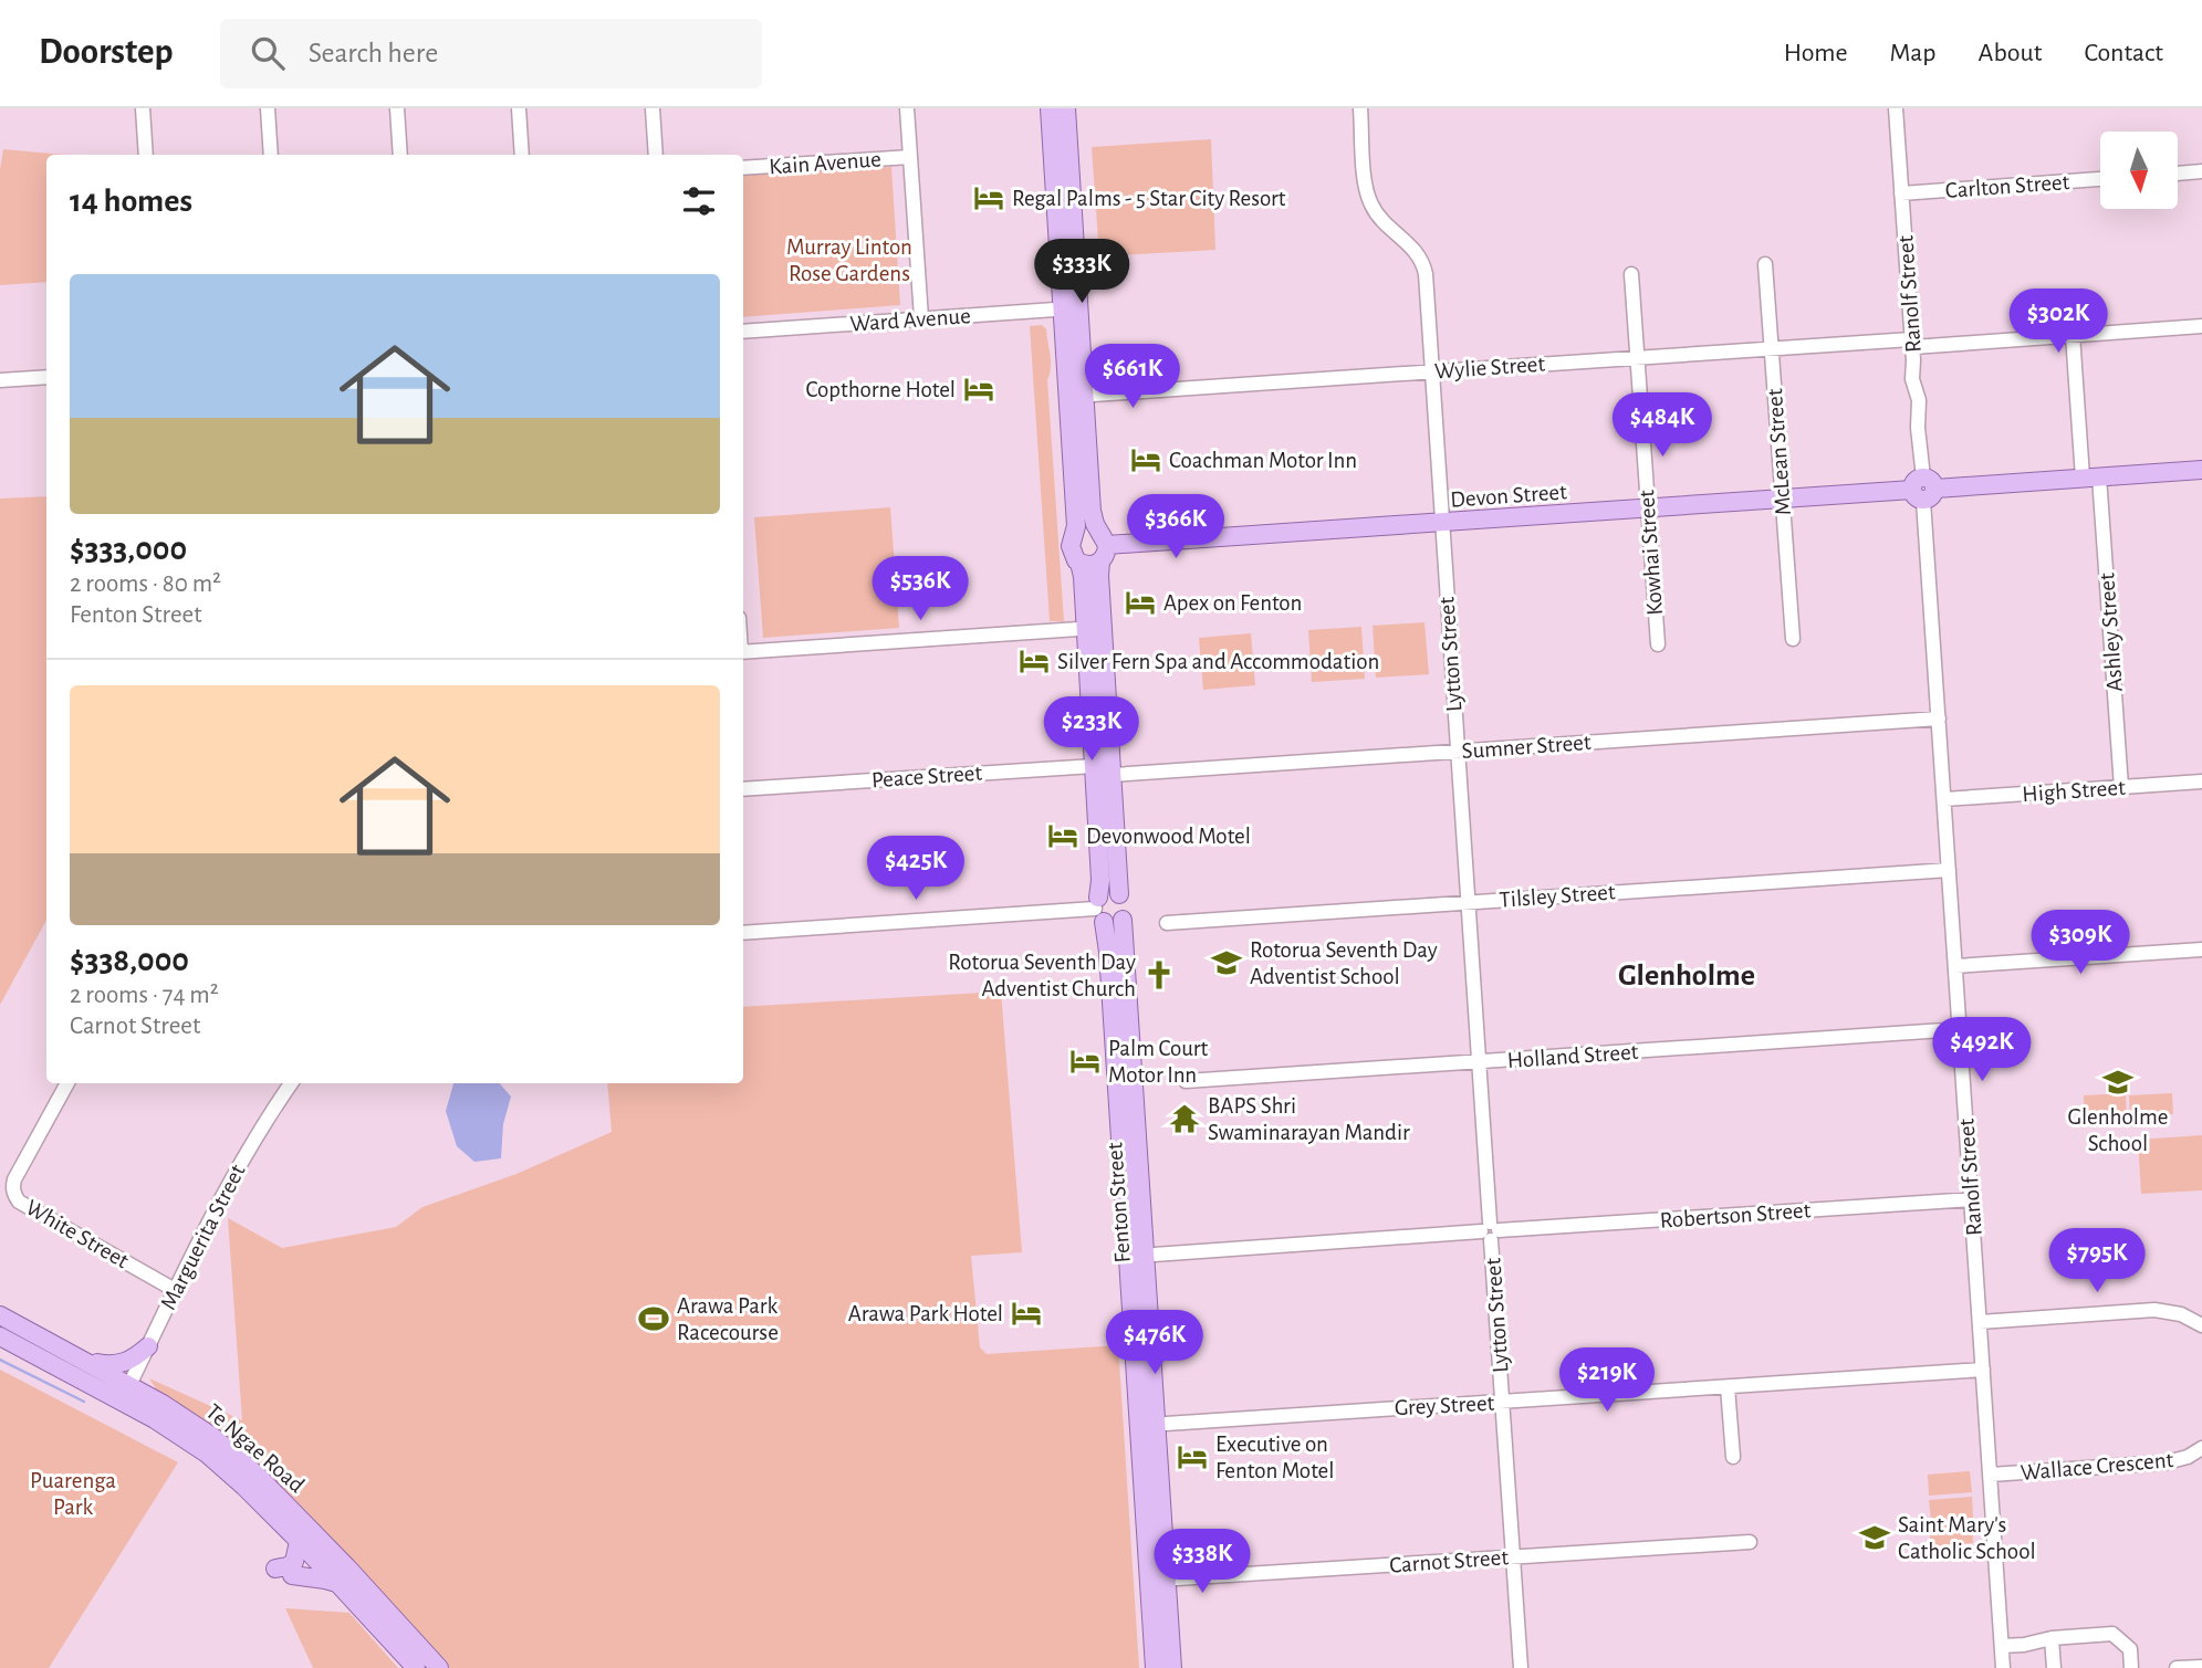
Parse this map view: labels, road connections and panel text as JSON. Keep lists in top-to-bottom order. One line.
{"streets":{"main road":["Devon Street","Fenton Street","Te Ngae Road"],"street":["Kain Avenue","Carlton Street","Ranolf Street","Ward Avenue","Wylie Street","McLean Street","Kowhai Street","Ashley Street","Lytton Street","Sumner Street","Peace Street","High Street","Tilsley Street","Holland Street","Robertson Street","White Street","Marguerita Street","Grey Street","Wallace Crescent","Carnot Street"]},"crossings":[["Carlton Street","Ranolf Street"],["Ranolf Street","Wylie Street"],["Ranolf Street","Devon Street"],["Ranolf Street","Sumner Street"],["Ranolf Street","High Street"],["Ranolf Street","Tilsley Street"],["Ranolf Street","Holland Street"],["Ranolf Street","Robertson Street"],["Ranolf Street","Grey Street"],["Ranolf Street","Wallace Crescent"],["Ward Avenue","Fenton Street"],["Wylie Street","McLean Street"],["Wylie Street","Kowhai Street"],["Wylie Street","Ashley Street"],["Wylie Street","Lytton Street"],["Wylie Street","Fenton Street"],["McLean Street","Devon Street"],["Devon Street","Kowhai Street"],["Devon Street","Ashley Street"],["Devon Street","Lytton Street"],["Devon Street","Fenton Street"],["Ashley Street","High Street"],["Lytton Street","Sumner Street"],["Lytton Street","Tilsley Street"],["Lytton Street","Holland Street"],["Lytton Street","Robertson Street"],["Lytton Street","Grey Street"],["Lytton Street","Carnot Street"],["Sumner Street","Peace Street"],["Sumner Street","Fenton Street"],["Peace Street","Fenton Street"],["Fenton Street","Robertson Street"],["Fenton Street","Grey Street"],["Fenton Street","Carnot Street"],["White Street","Marguerita Street"],["Marguerita Street","Te Ngae Road"]],"districts":["Glenholme"],"parks":["Murray Linton Rose Gardens","Puarenga Park"],"places":{"hotel":["Regal Palms - 5 Star City Resort","Copthorne Hotel","Coachman Motor Inn","Apex on Fenton","Silver Fern Spa and Accommodation","Devonwood Motel","Palm Court Motor Inn","Arawa Park Hotel","Executive on Fenton Motel"],"school or university":["Rotorua Seventh Day Adventist School","Glenholme School","Saint Mary's Catholic School"],"church":["Rotorua Seventh Day Adventist Church"],"temple":["BAPS Shri Swaminarayan Mandir"],"sports":["Arawa Park Racecourse"]},"north":"bottom","page":{"header":"Doorstep","search":"Search here","nav":["Home","Map","About","Contact"],"heading":"14 homes","price":["$333K","$302K","$661K","$484K","$366K","$536K","$233K","$425K","$309K","$492K","$795K","$476K","$219K","$338K"],"list":[{"name":"$333,000","note":"2 rooms · 80 m² · Fenton Street"},{"name":"$338,000","note":"2 rooms · 74 m² · Carnot Street"}]}}
